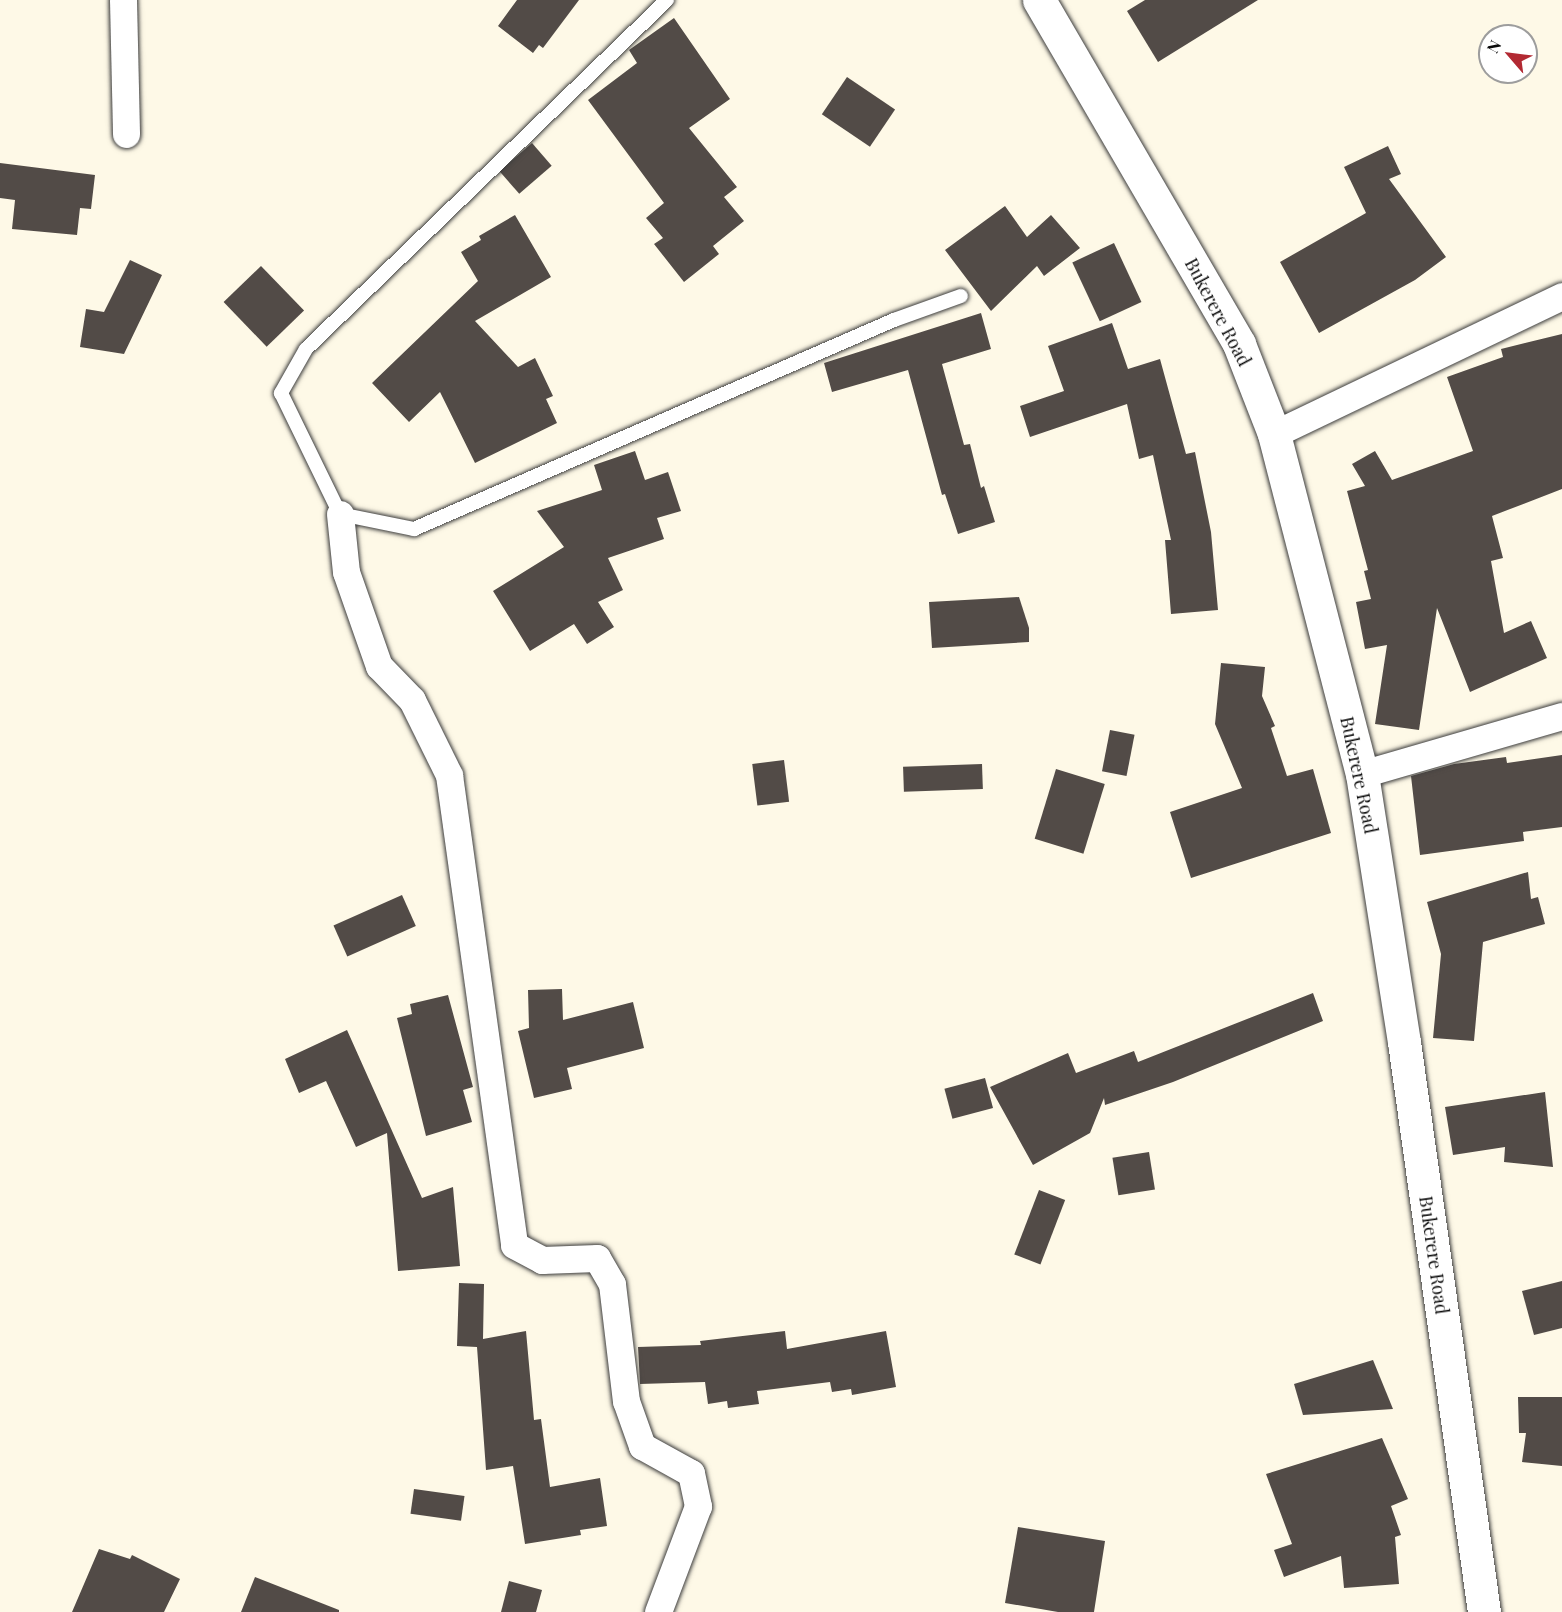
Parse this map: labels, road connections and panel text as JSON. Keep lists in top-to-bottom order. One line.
{"streets":{"street":["Bukerere Road"]},"north":"top left"}
